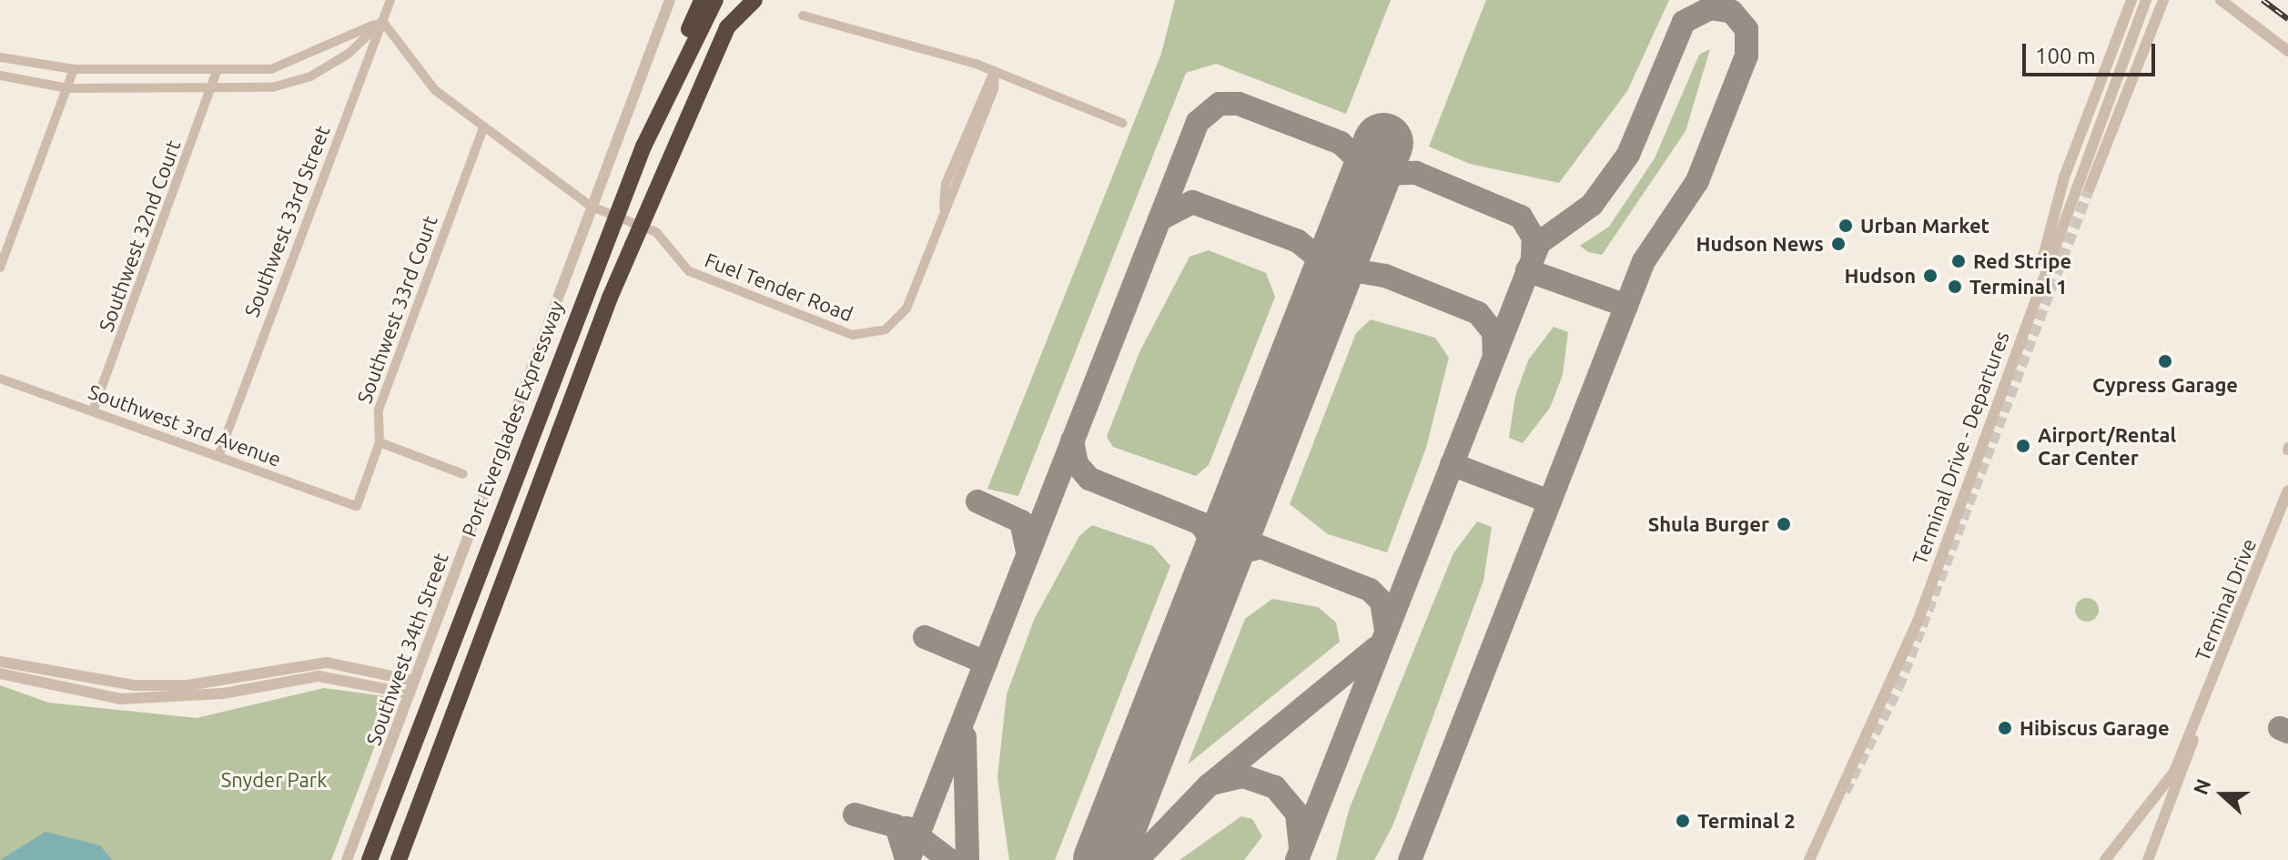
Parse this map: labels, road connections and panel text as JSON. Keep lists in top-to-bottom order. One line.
{"streets":{"highway":["Port Everglades Expressway"],"street":["Southwest 33rd Street","Southwest 32nd Court","Fuel Tender Road","Southwest 33rd Court","Southwest 3rd Avenue","Terminal Drive - Departures","Terminal Drive","Southwest 34th Street"]},"crossings":[["Southwest 33rd Street","Fuel Tender Road"],["Southwest 33rd Street","Southwest 3rd Avenue"],["Southwest 32nd Court","Southwest 3rd Avenue"],["Fuel Tender Road","Southwest 33rd Court"],["Fuel Tender Road","Southwest 34th Street"],["Southwest 33rd Court","Southwest 3rd Avenue"]],"parks":["Snyder Park"],"places":["Urban Market","Hudson News","Red Stripe","Hudson","Terminal 1","Cypress Garage","Airport/Rental Car Center","Shula Burger","Hibiscus Garage","Terminal 2"],"scale_bar":"100 m","north":"left"}
